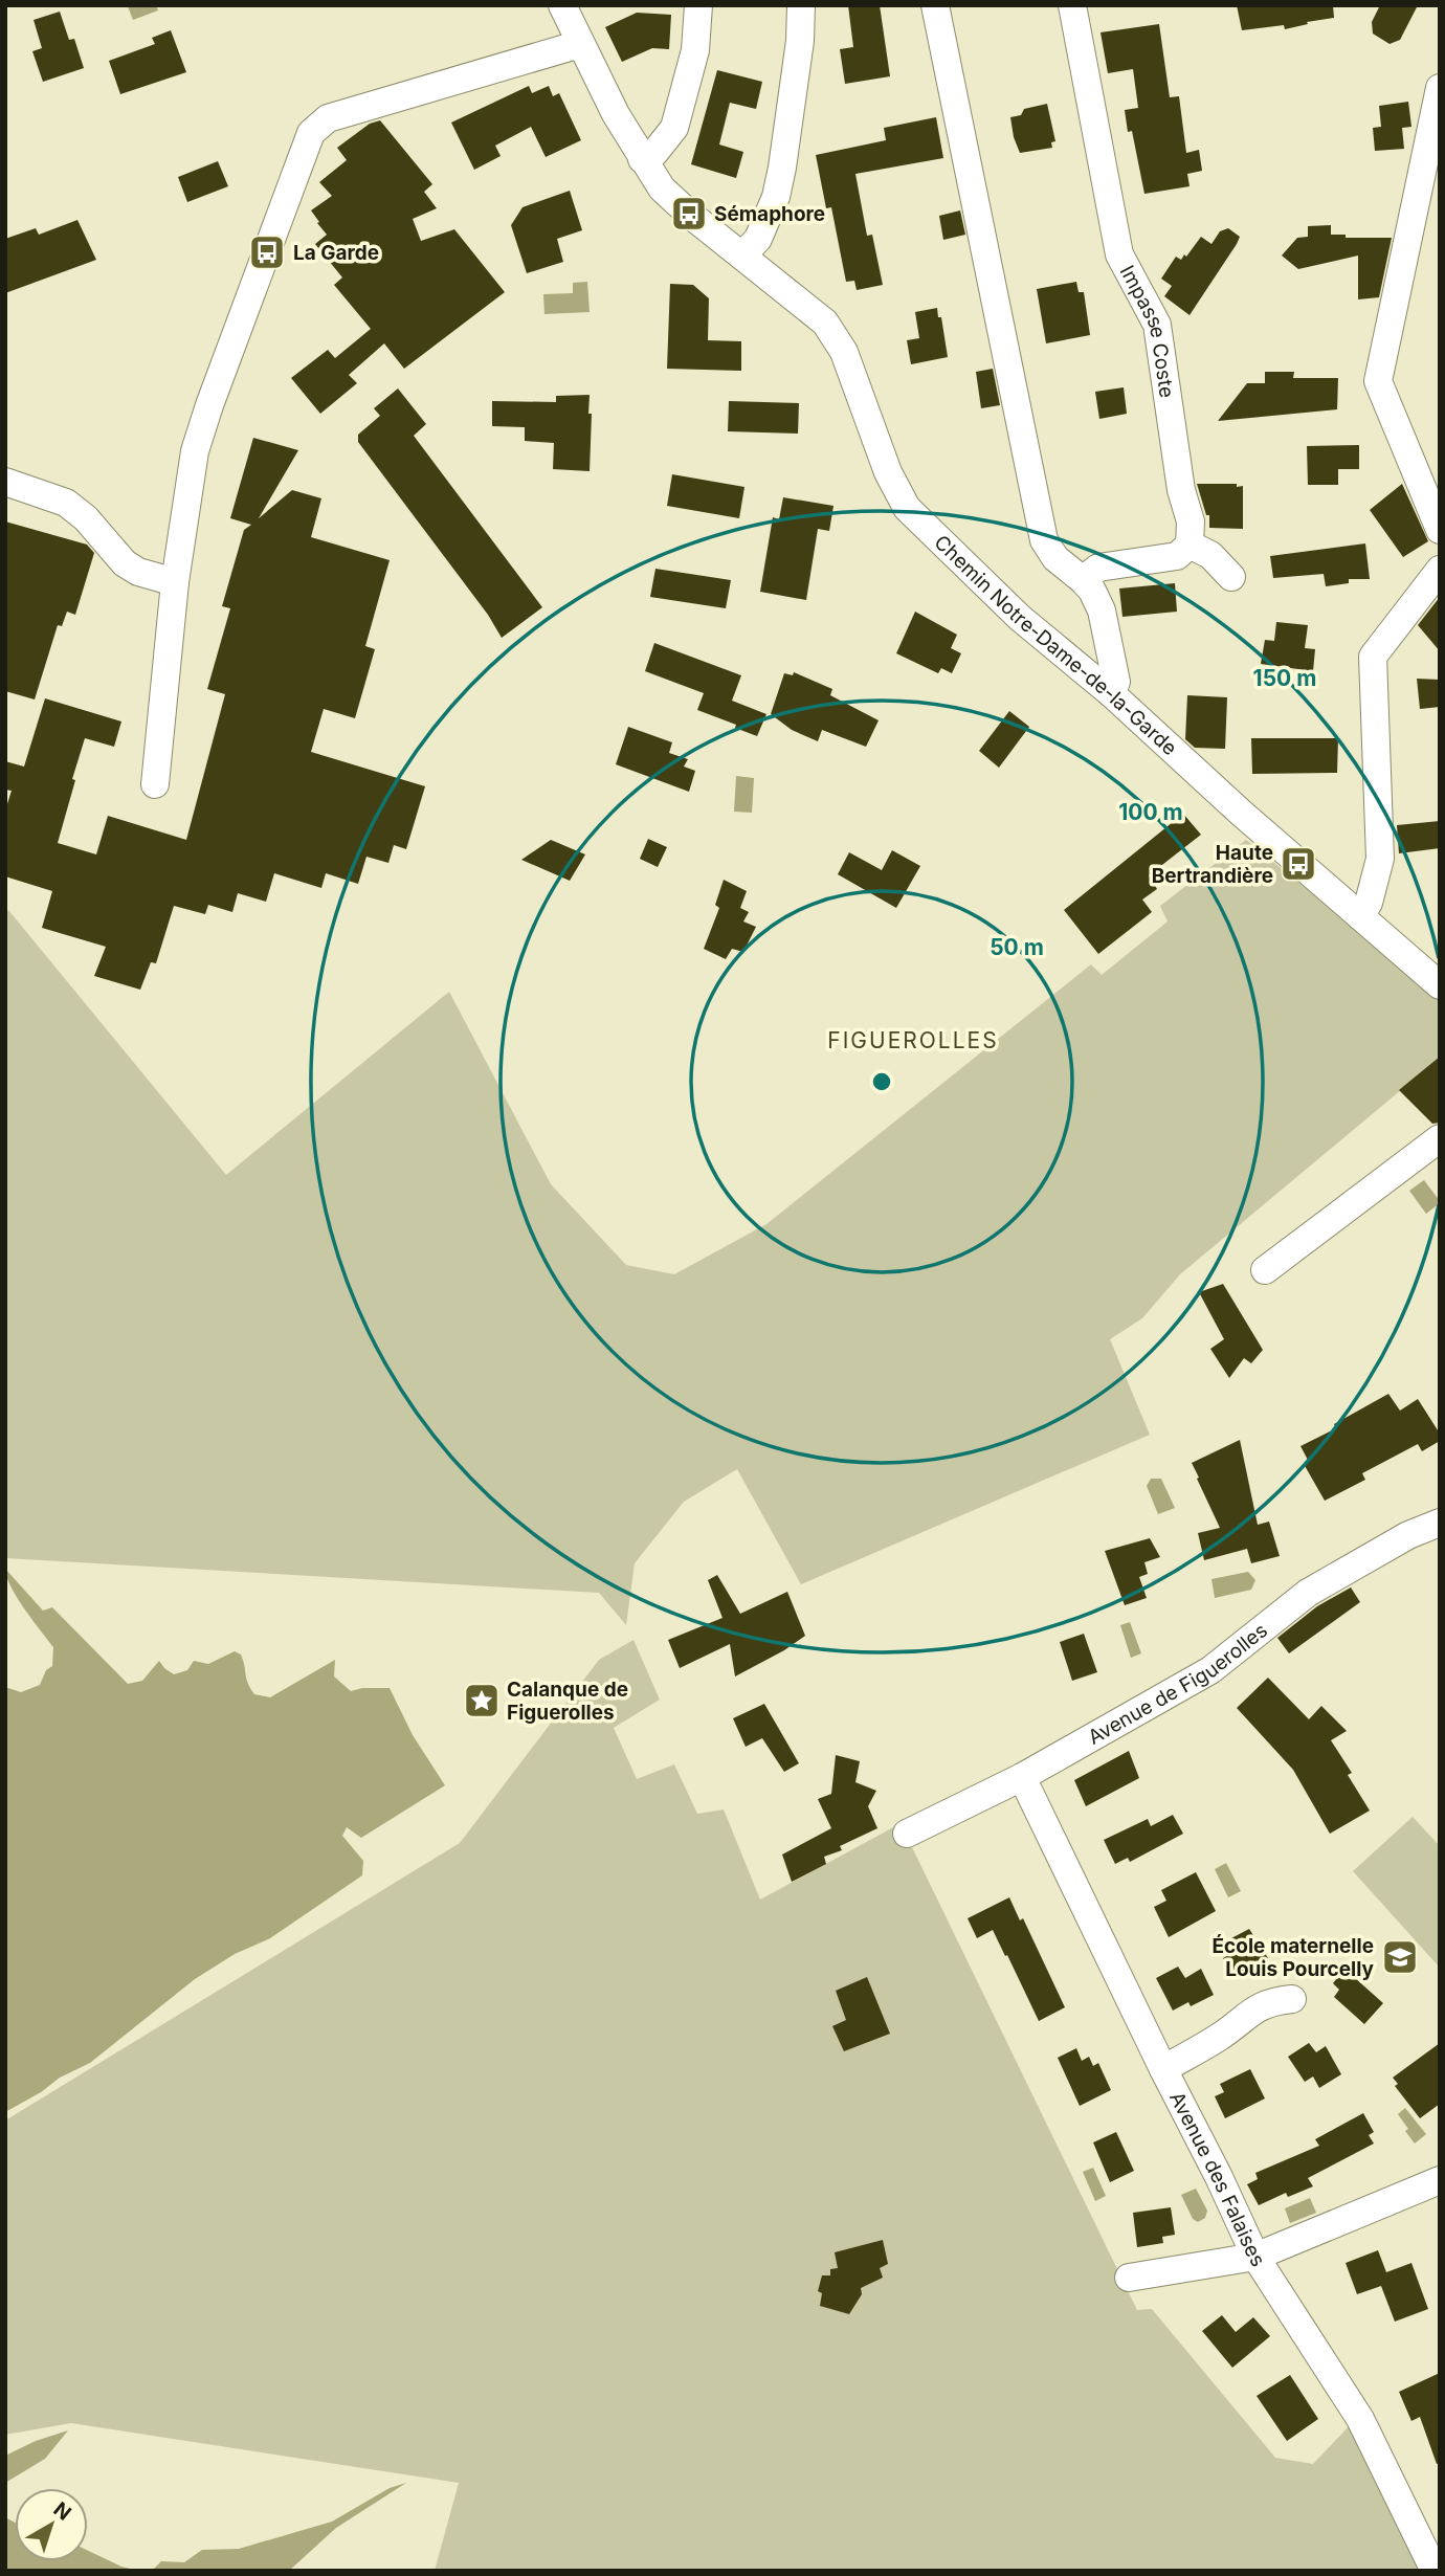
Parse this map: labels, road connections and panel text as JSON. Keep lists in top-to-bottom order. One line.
{"streets":{"street":["Impasse Coste","Chemin Notre-Dame-de-la-Garde","Avenue de Figuerolles","Avenue des Falaises"]},"crossings":[["Avenue de Figuerolles","Avenue des Falaises"]],"districts":["FIGUEROLLES"],"places":{"bus stop":["Sémaphore","La Garde","Haute Bertrandière"],"place":["Calanque de Figuerolles"],"school or university":["École maternelle Louis Pourcelly"]},"north":"top right","rings":["150 m","100 m","50 m"]}
